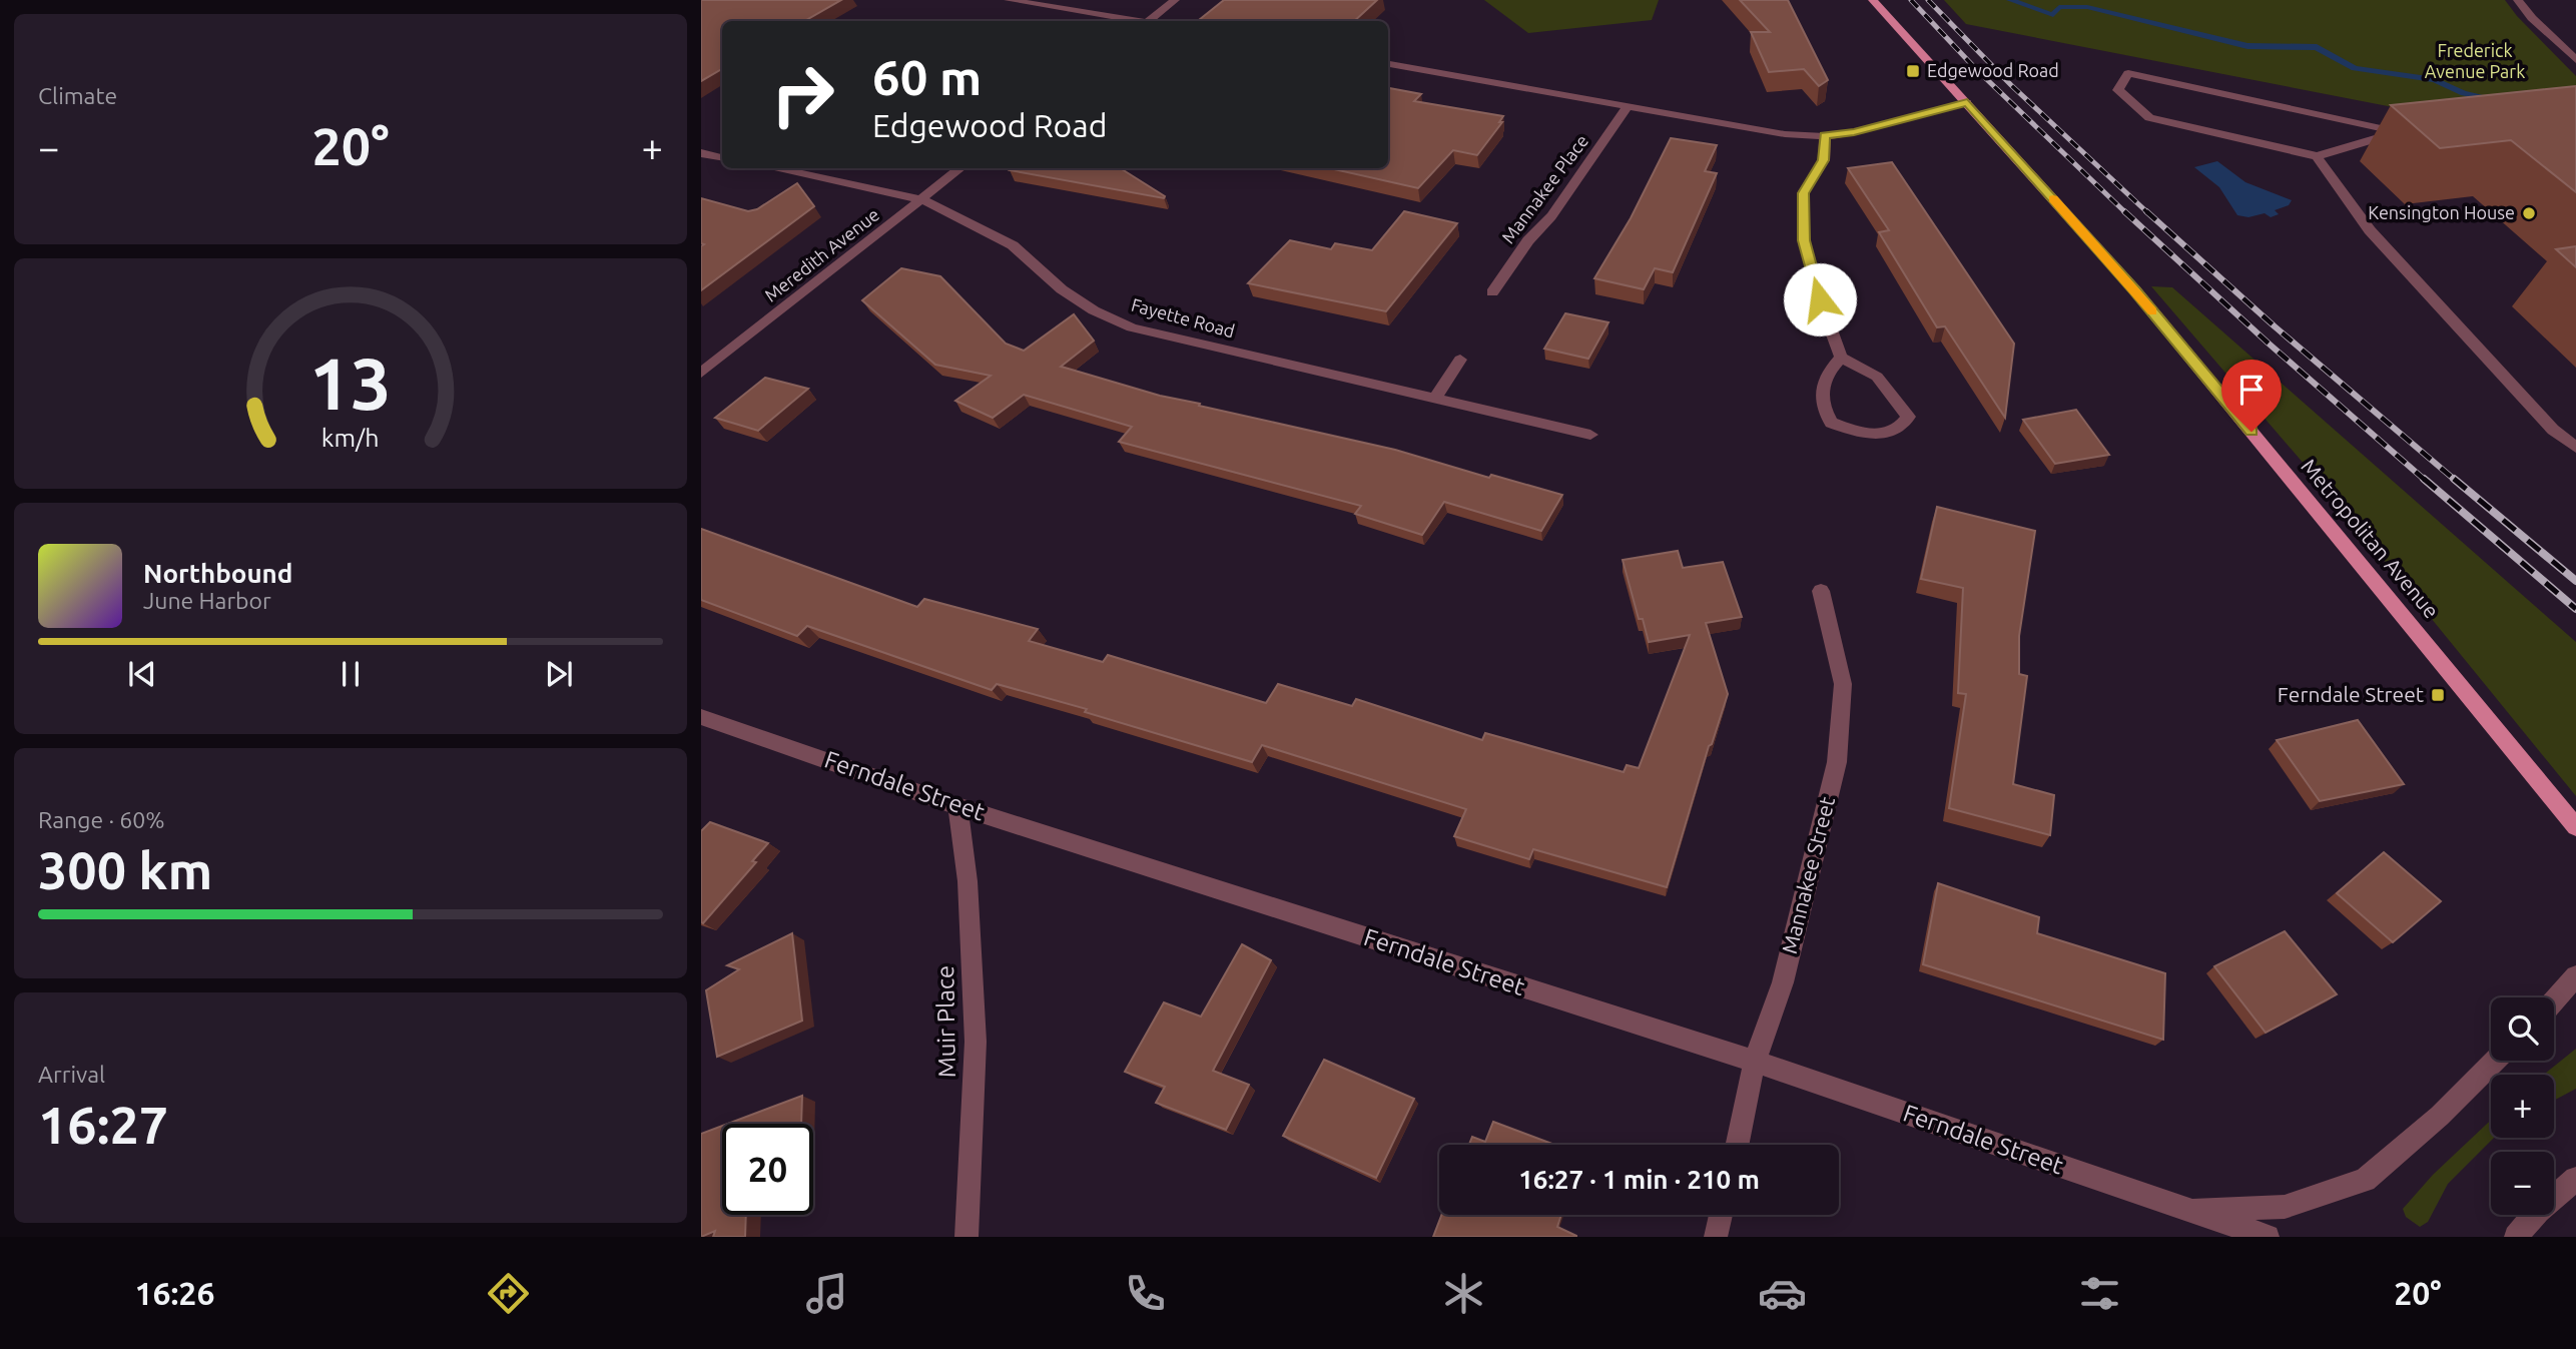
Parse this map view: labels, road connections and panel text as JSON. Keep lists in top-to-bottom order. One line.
{"streets":{"main road":["Metropolitan Avenue"],"street":["Mannakee Place","Meredith Avenue","Fayette Road","Ferndale Street","Mannakee Street","Muir Place"]},"crossings":[["Meredith Avenue","Fayette Road"],["Ferndale Street","Mannakee Street"],["Ferndale Street","Muir Place"]],"parks":["Frederick Avenue Park"],"places":{"transit":["Edgewood Road","Ferndale Street"],"other":["Kensington House"]},"page":{"tile":["Climate",["Range · 60%","300 km"],["Arrival","16:27"]],"turn":["60 m","Edgewood Road"],"heat":["−","20°","+"],"song":["Northbound","June Harbor"],"map_buttons":["+","−"],"limit":"20","trip":"16:27 · 1 min · 210 m","tabs":["16:26","20°"],"gauge":["13","km/h"]}}
